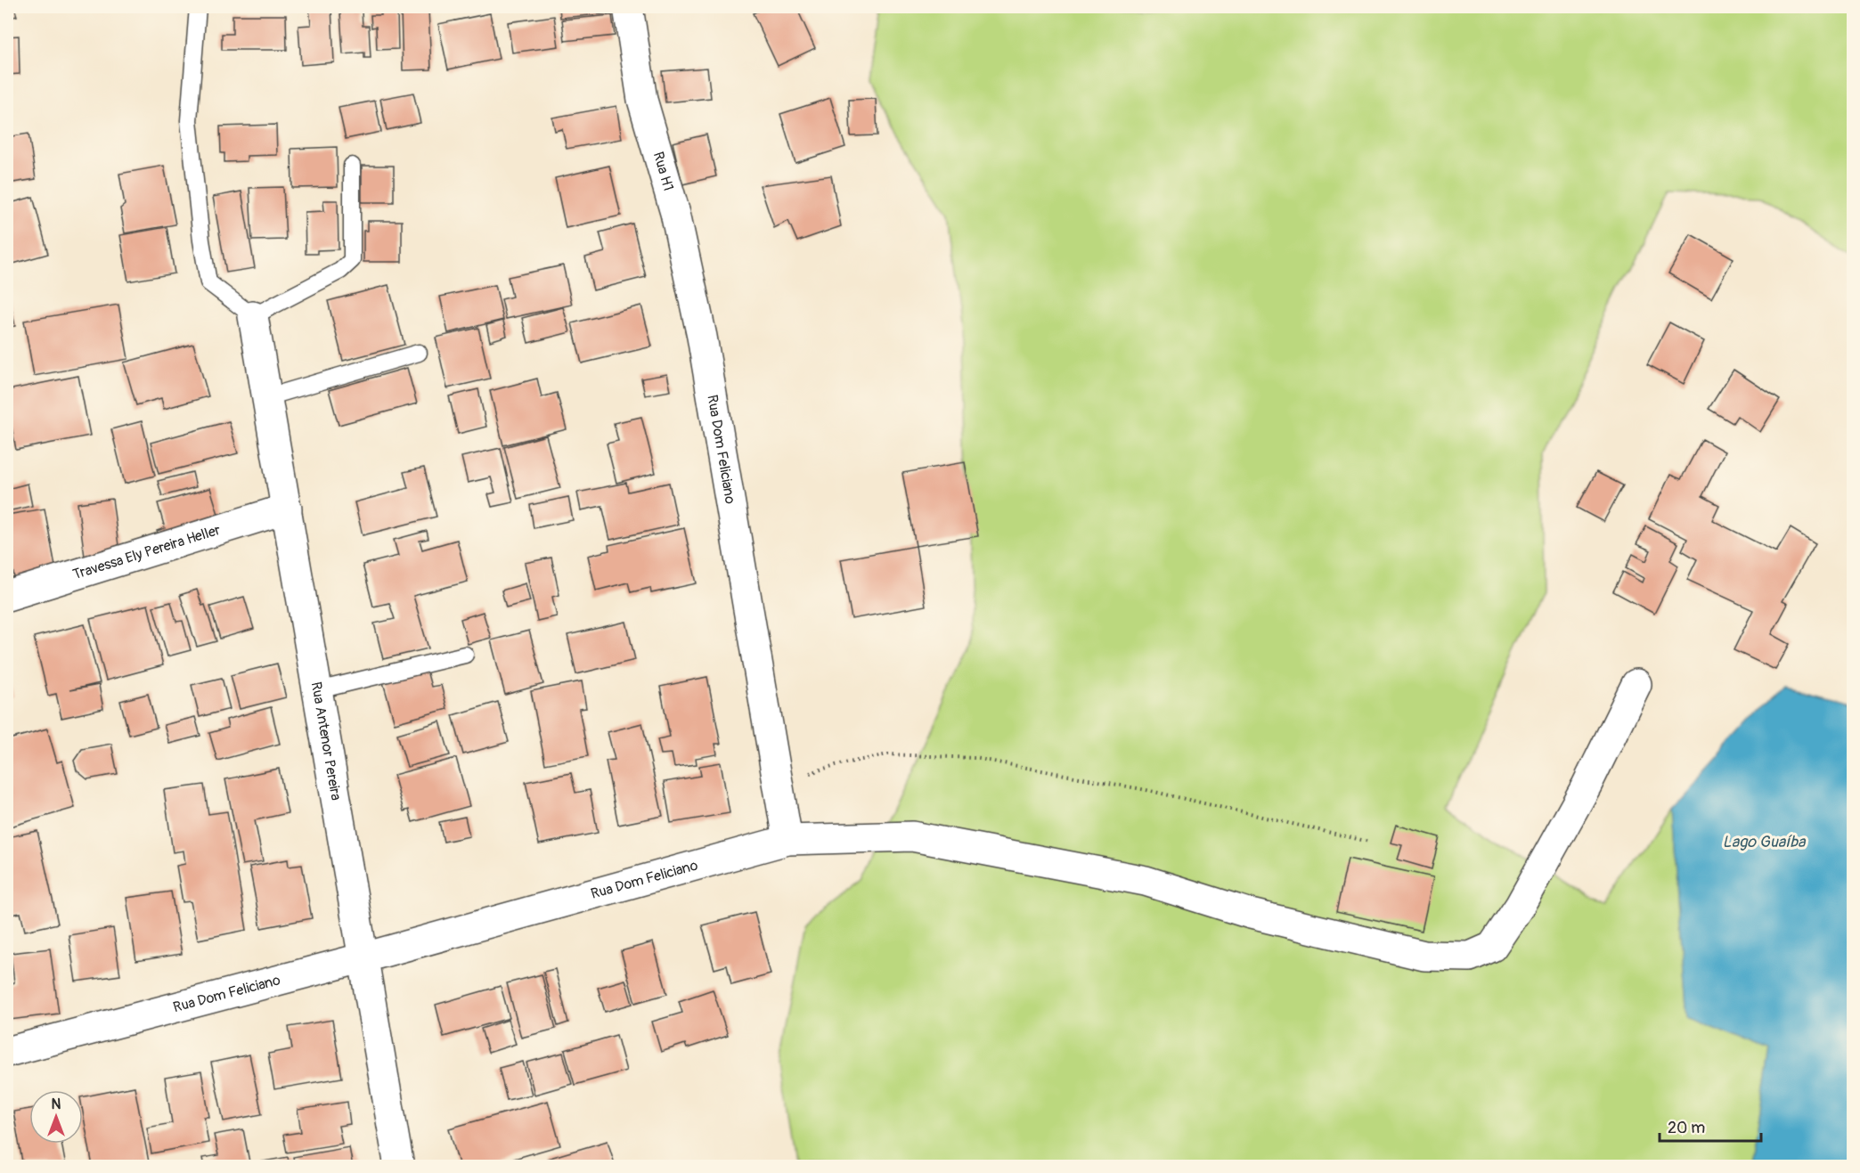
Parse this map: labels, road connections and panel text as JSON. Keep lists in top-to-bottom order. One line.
{"streets":{"street":["Rua H1","Rua Dom Feliciano","Travessa Ely Pereira Heller","Rua Antenor Pereira"]},"crossings":[["Rua H1","Rua Dom Feliciano"],["Rua Dom Feliciano","Rua Antenor Pereira"],["Travessa Ely Pereira Heller","Rua Antenor Pereira"]],"water":["Lago Guaíba"],"scale_bar":"20 m","north":"top"}
